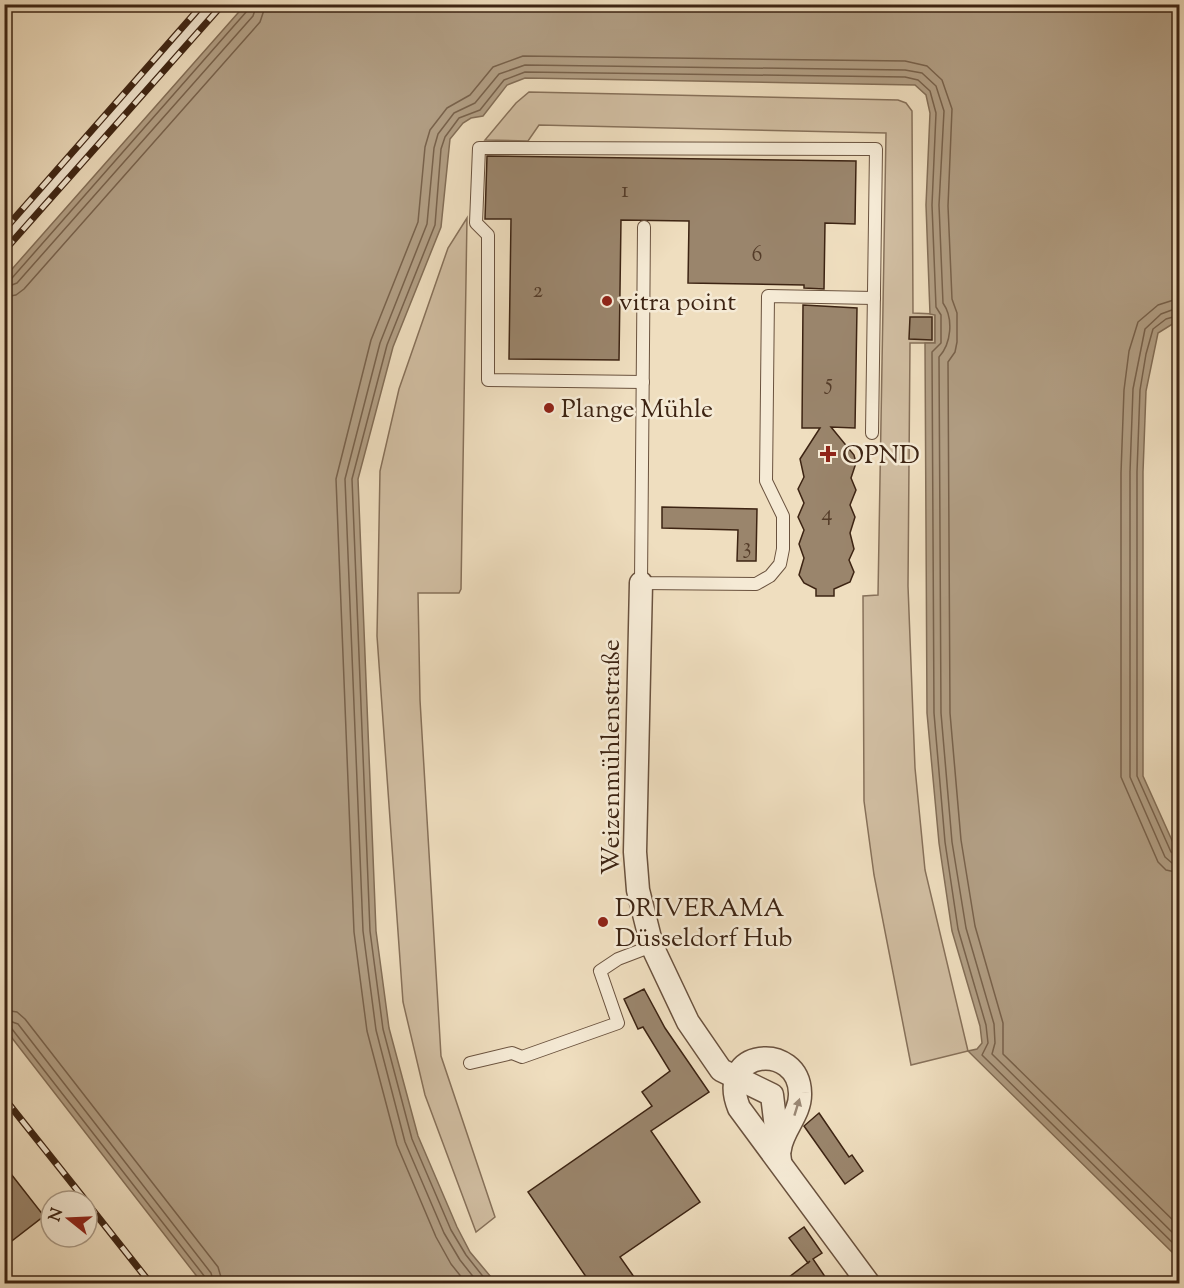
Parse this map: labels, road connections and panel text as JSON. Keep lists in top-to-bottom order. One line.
{"streets":{"street":["Weizenmühlenstraße"]},"places":{"other":["vitra point","Plange Mühle","DRIVERAMA Düsseldorf Hub"],"health":["OPND"]},"house_numbers":["1","6","2","5","4","3"],"north":"left"}
